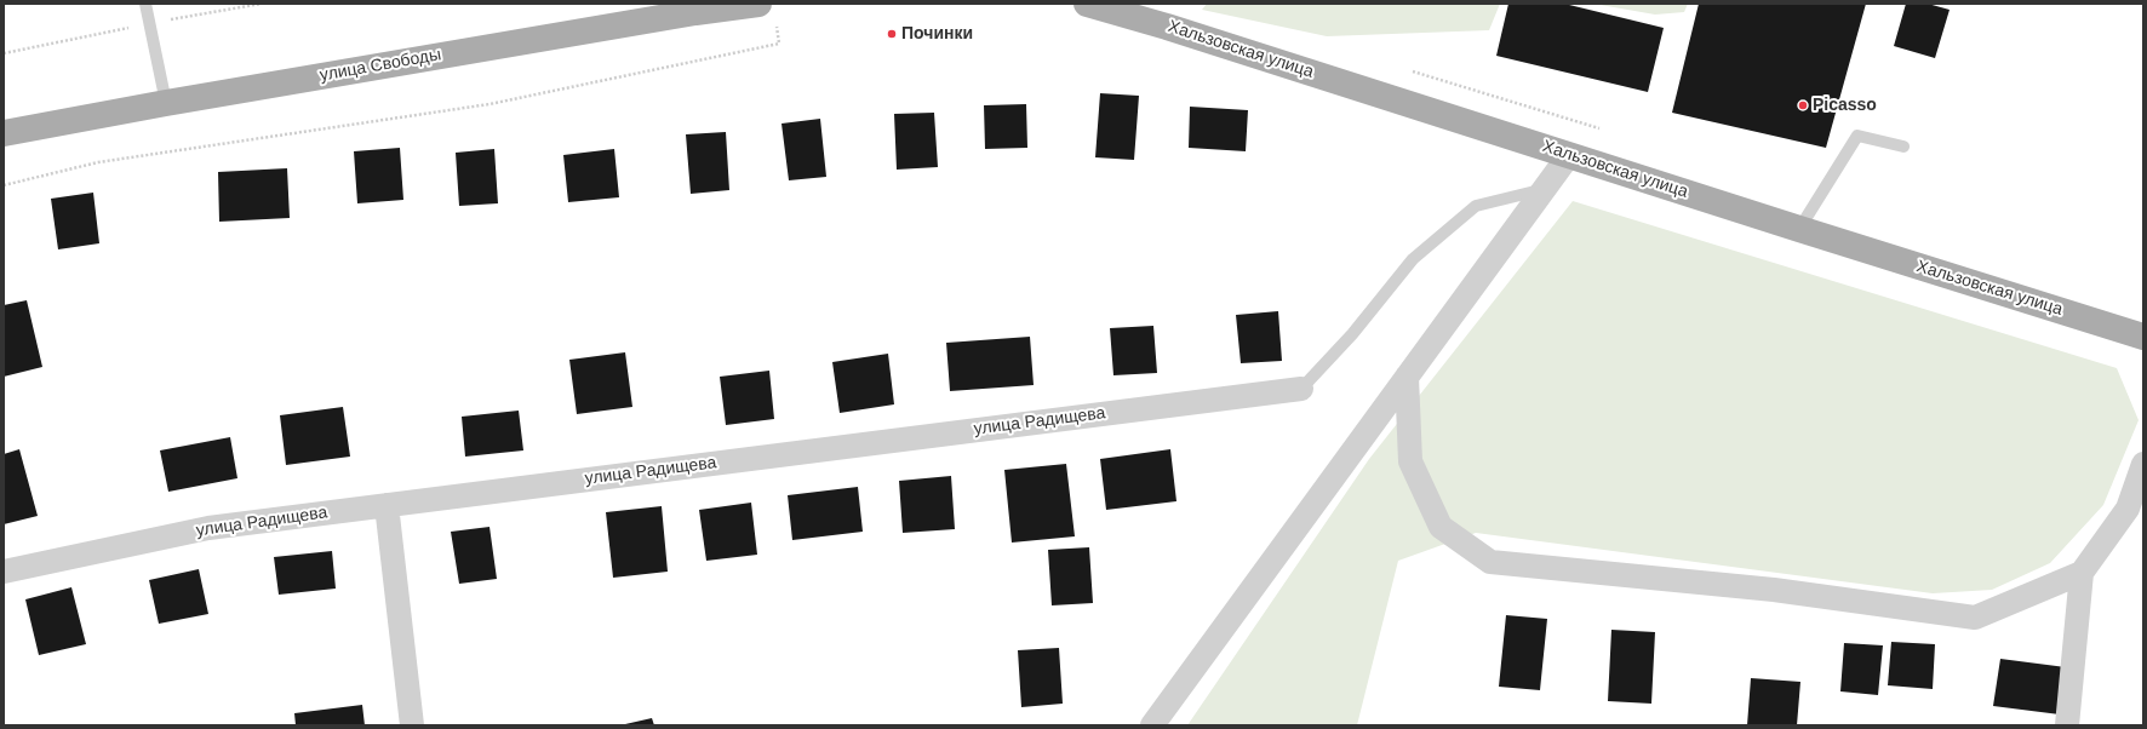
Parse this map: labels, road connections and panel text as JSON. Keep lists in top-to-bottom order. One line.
{"streets":{"main road":["Хальзовская улица","улица Свободы"],"street":["улица Радищева"]},"places":["Починки","Picasso"]}
